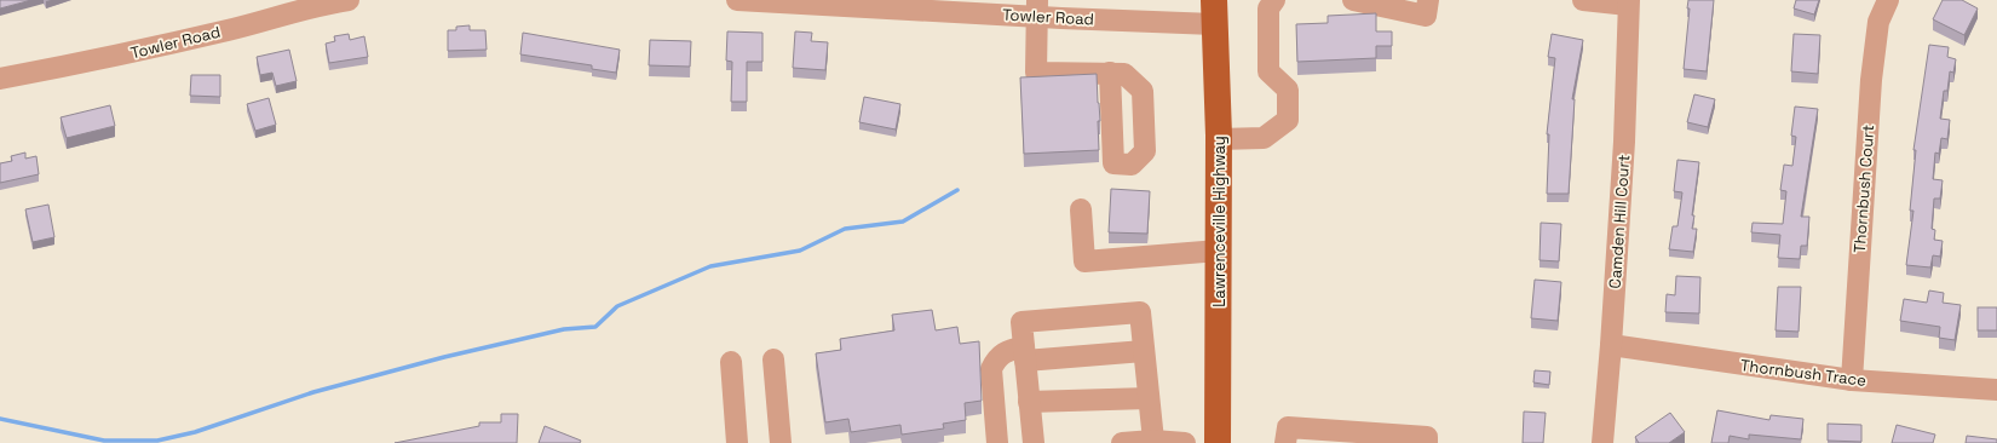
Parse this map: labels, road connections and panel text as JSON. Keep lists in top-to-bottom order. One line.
{"streets":{"main road":["Lawrenceville Highway"],"street":["Towler Road","Thornbush Court","Camden Hill Court","Thornbush Trace"]},"crossings":[["Towler Road","Lawrenceville Highway"],["Thornbush Court","Thornbush Trace"],["Camden Hill Court","Thornbush Trace"]]}
